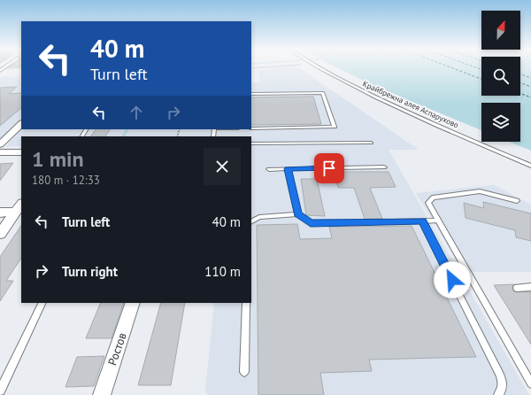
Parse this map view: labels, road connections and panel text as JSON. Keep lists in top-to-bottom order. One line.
{"streets":{"street":["Ростов"],"lane":["Крайбрежна алея Аспарухово"]},"north":"top","page":{"turn":["40 m","Turn left"],"heading":["1 min","180 m · 12:33"],"list":[{"name":"Turn left","value":"40 m"},{"name":"Turn right","value":"110 m"}]}}
